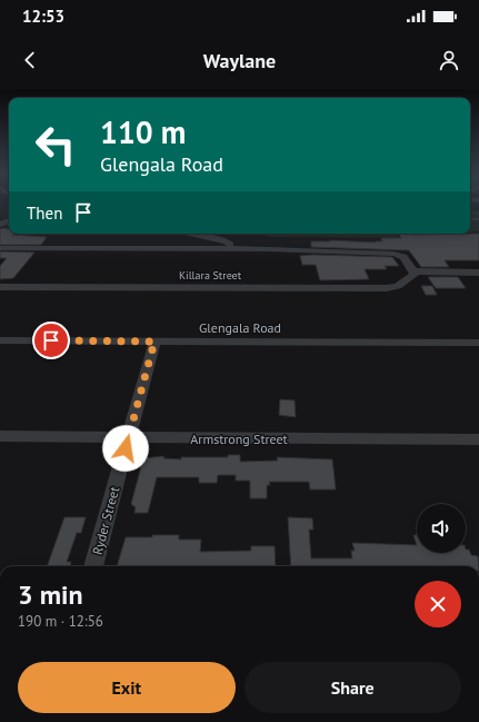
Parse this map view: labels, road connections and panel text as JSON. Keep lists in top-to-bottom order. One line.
{"streets":{"street":["Killara Street","Glengala Road","Armstrong Street","Ryder Street"]},"crossings":[["Glengala Road","Ryder Street"],["Armstrong Street","Ryder Street"]],"page":{"status":"12:53","header":"Waylane","turn":["110 m","Glengala Road"],"then":"Then","heading":["3 min","190 m · 12:56"],"buttons":["Exit","Share"]}}
